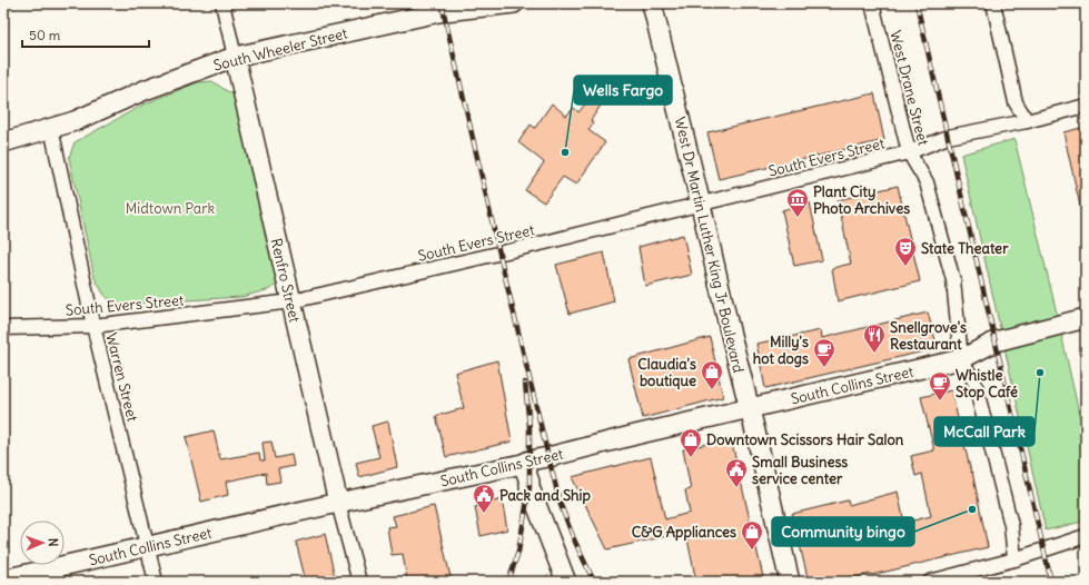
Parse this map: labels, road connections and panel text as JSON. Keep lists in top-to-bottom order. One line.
{"streets":{"street":["South Wheeler Street","West Drane Street","South Evers Street","West Dr Martin Luther King Jr Boulevard","Renfro Street","Warren Street","South Collins Street"]},"crossings":[["South Wheeler Street","Renfro Street"],["South Wheeler Street","Warren Street"],["West Drane Street","South Evers Street"],["West Drane Street","South Collins Street"],["South Evers Street","West Dr Martin Luther King Jr Boulevard"],["South Evers Street","Renfro Street"],["South Evers Street","Warren Street"],["West Dr Martin Luther King Jr Boulevard","South Collins Street"],["Renfro Street","South Collins Street"],["Warren Street","South Collins Street"]],"parks":["Midtown Park"],"places":{"other":["Wells Fargo","McCall Park","Community bingo"],"museum":["Plant City Photo Archives"],"theatre":["State Theater"],"restaurant":["Snellgrove's Restaurant"],"cafe":["Milly's hot dogs","Whistle Stop Café"],"shop":["Claudia's boutique","Downtown Scissors Hair Salon","C&G Appliances"],"public building":["Small Business service center","Pack and Ship"]},"scale_bar":"50 m","north":"right"}
